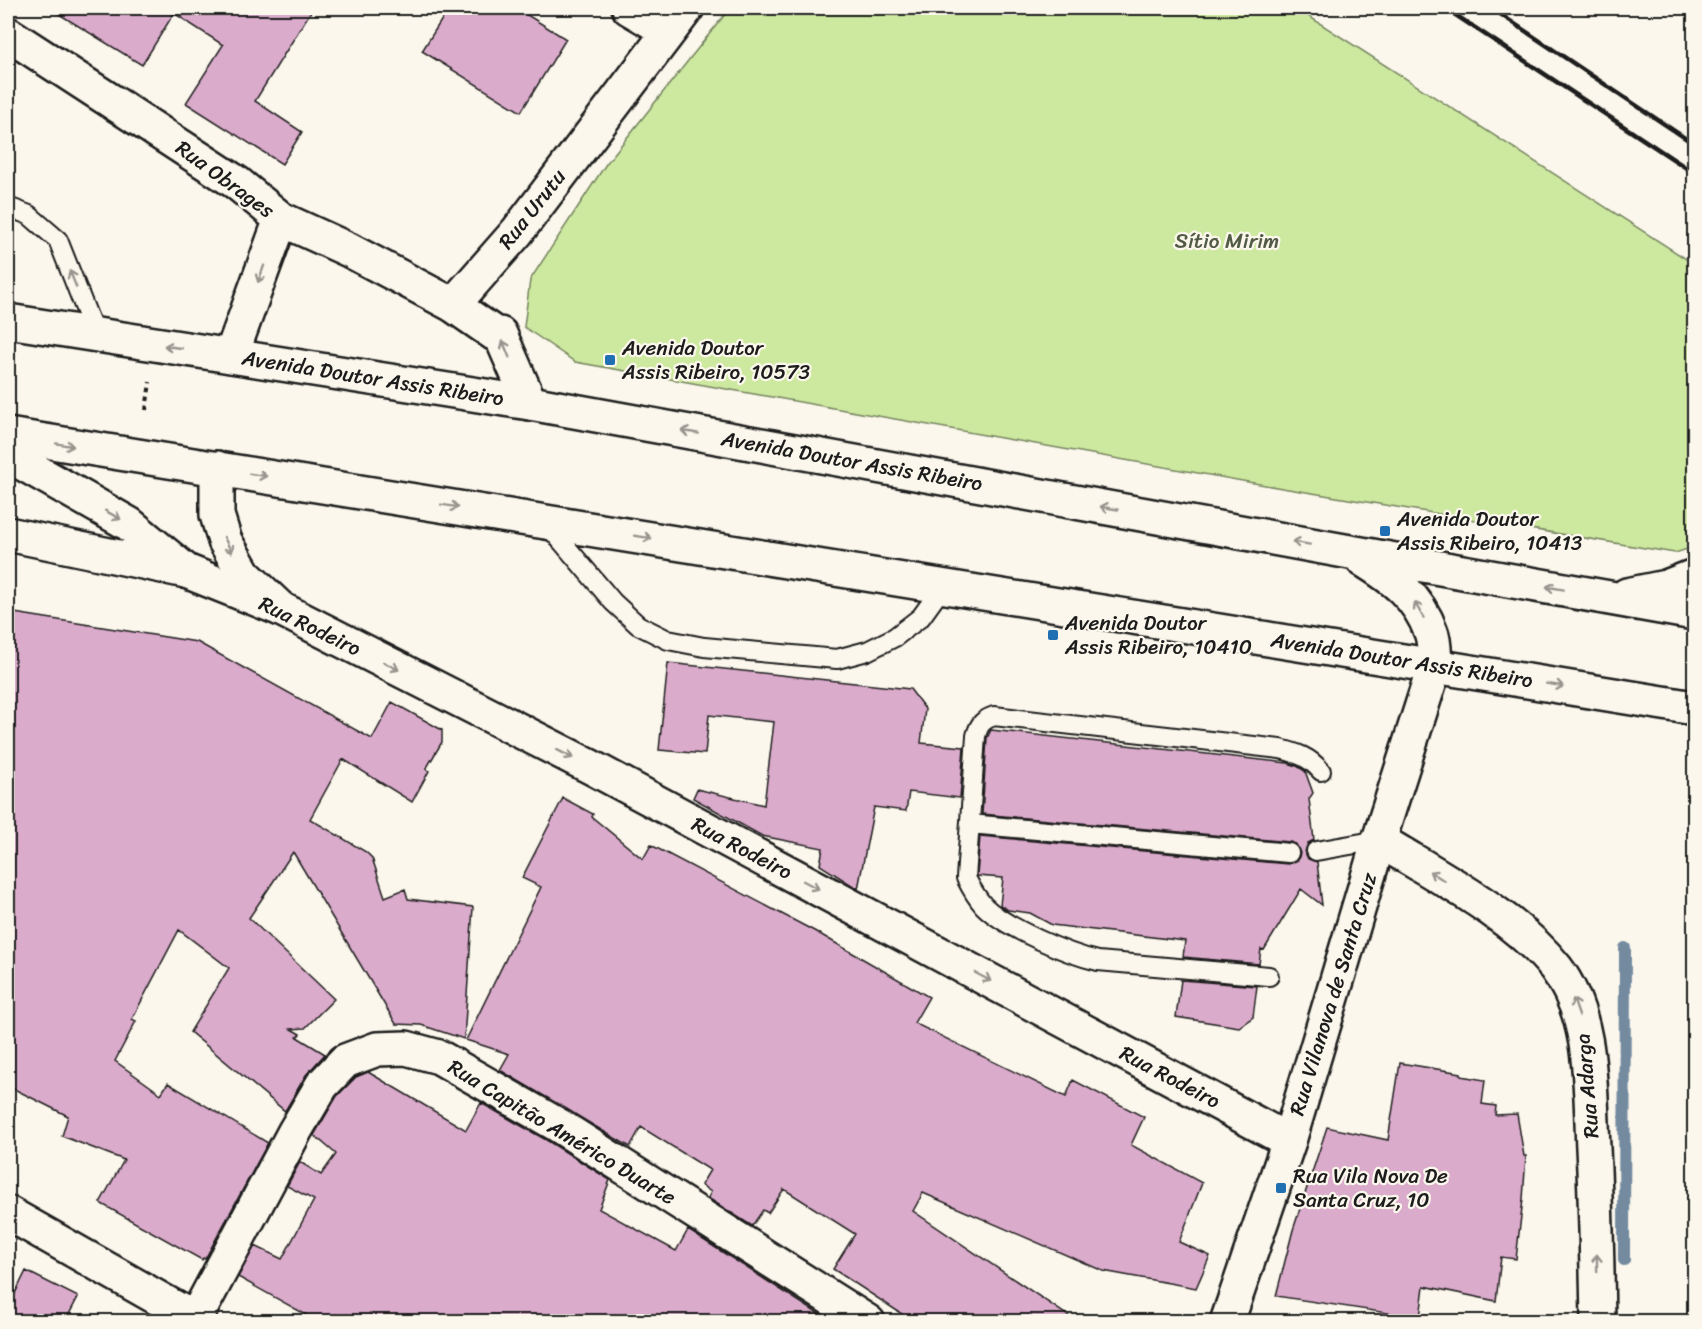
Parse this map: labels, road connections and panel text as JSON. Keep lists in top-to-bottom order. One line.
{"streets":{"street":["Rua Obrages","Rua Urutu","Avenida Doutor Assis Ribeiro","Rua Rodeiro","Rua Vilanova de Santa Cruz","Rua Adarga","Rua Capitão Américo Duarte"]},"crossings":[["Rua Obrages","Rua Urutu"],["Avenida Doutor Assis Ribeiro","Rua Vilanova de Santa Cruz"],["Rua Rodeiro","Rua Vilanova de Santa Cruz"],["Rua Vilanova de Santa Cruz","Rua Adarga"]],"one_way":["Rua Rodeiro","Rua Adarga"],"parks":["Sítio Mirim"],"places":{"transit":["Avenida Doutor Assis Ribeiro, 10573","Avenida Doutor Assis Ribeiro, 10413","Avenida Doutor Assis Ribeiro, 10410","Rua Vila Nova De Santa Cruz, 10"]}}
